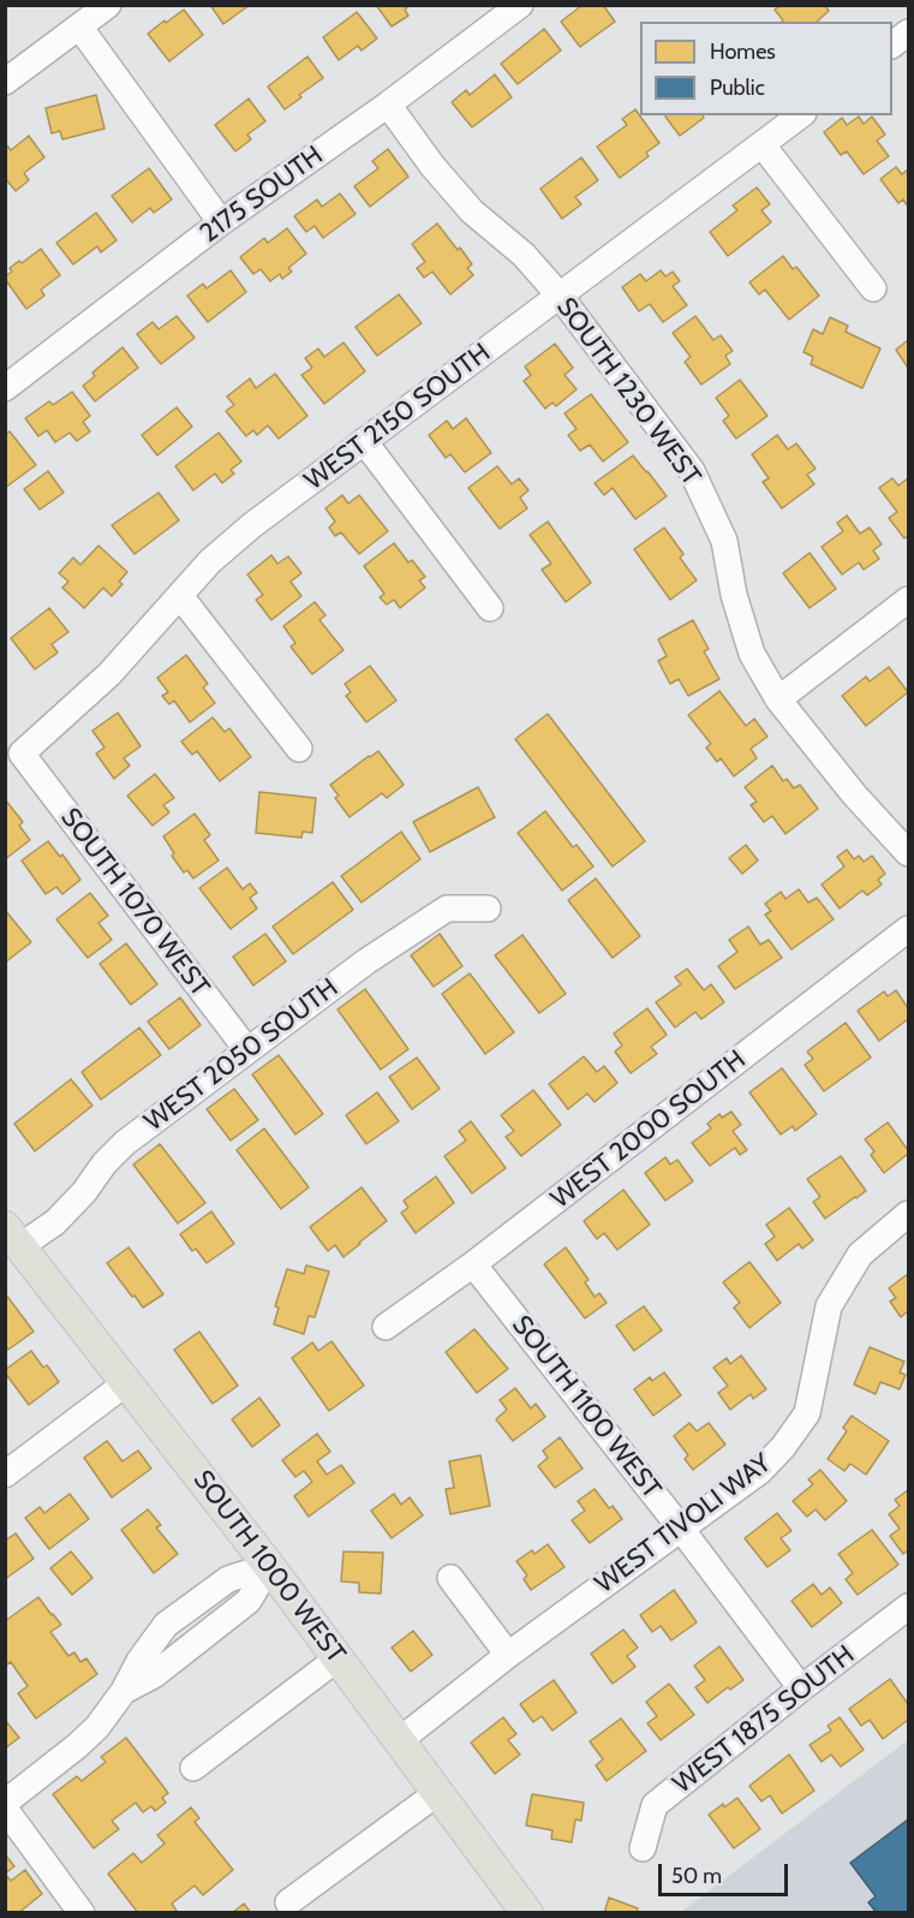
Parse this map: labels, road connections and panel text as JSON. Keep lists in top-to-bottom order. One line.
{"streets":{"main road":["SOUTH 1000 WEST"],"street":["2175 SOUTH","SOUTH 1230 WEST","WEST 2150 SOUTH","SOUTH 1070 WEST","WEST 2050 SOUTH","WEST 2000 SOUTH","SOUTH 1100 WEST","WEST TIVOLI WAY","WEST 1875 SOUTH"]},"crossings":[["2175 SOUTH","SOUTH 1230 WEST"],["SOUTH 1230 WEST","WEST 2150 SOUTH"],["WEST 2150 SOUTH","SOUTH 1070 WEST"],["SOUTH 1070 WEST","WEST 2050 SOUTH"],["WEST 2050 SOUTH","SOUTH 1000 WEST"],["WEST 2000 SOUTH","SOUTH 1100 WEST"],["SOUTH 1100 WEST","WEST TIVOLI WAY"],["SOUTH 1100 WEST","WEST 1875 SOUTH"],["WEST TIVOLI WAY","SOUTH 1000 WEST"]],"legend":["Homes","Public"],"scale_bar":"50 m"}
